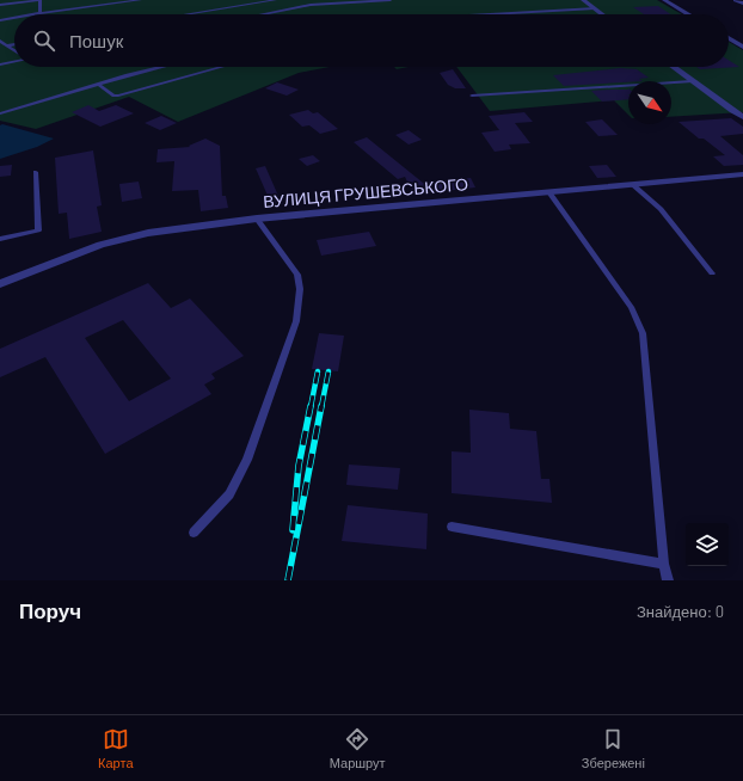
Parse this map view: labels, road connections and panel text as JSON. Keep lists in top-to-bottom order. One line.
{"streets":{"street":["ВУЛИЦЯ ГРУШЕВСЬКОГО"]},"north":"bottom right","page":{"search":"Пошук","heading":["Поруч","Знайдено: 0"],"nav":["Карта","Маршрут","Збережені"]}}
